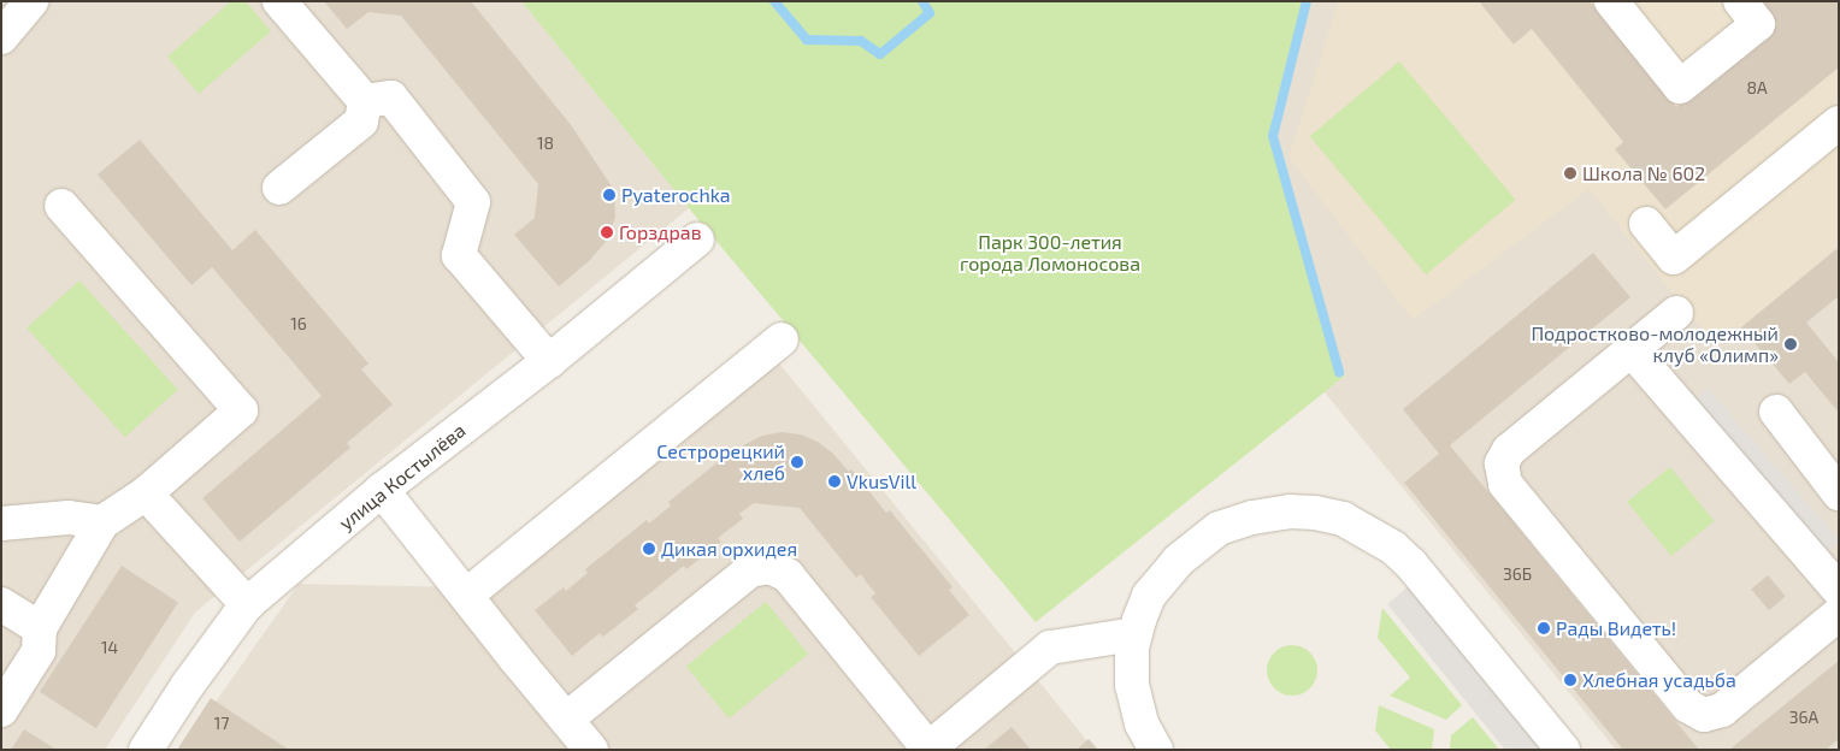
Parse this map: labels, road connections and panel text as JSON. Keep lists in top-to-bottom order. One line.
{"streets":{"street":["улица Костылёва"]},"parks":["Парк 300-летия города Ломоносова"],"places":["Школа № 602","Pyaterochka","Горздрав","Подростково-молодежный клуб «Олимп»","Сестрорецкий хлеб","VkusVill","Дикая орхидея","Рады Видеть!","Хлебная усадьба"],"house_numbers":["8А","18","16","36Б","14","36А","17"]}
